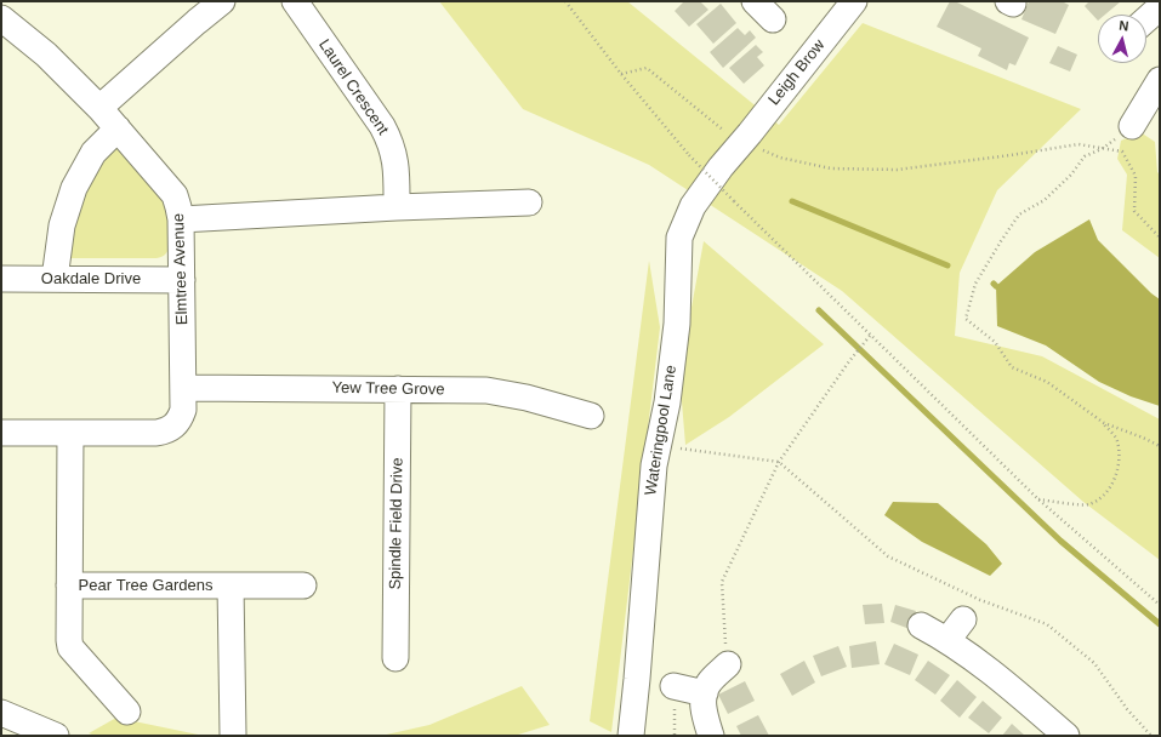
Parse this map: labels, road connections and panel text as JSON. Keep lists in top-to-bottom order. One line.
{"streets":{"street":["Leigh Brow","Laurel Crescent","Elmtree Avenue","Oakdale Drive","Yew Tree Grove","Wateringpool Lane","Spindle Field Drive","Pear Tree Gardens"]},"crossings":[["Leigh Brow","Wateringpool Lane"],["Elmtree Avenue","Oakdale Drive"],["Elmtree Avenue","Yew Tree Grove"],["Elmtree Avenue","Pear Tree Gardens"],["Yew Tree Grove","Spindle Field Drive"]],"north":"top"}
